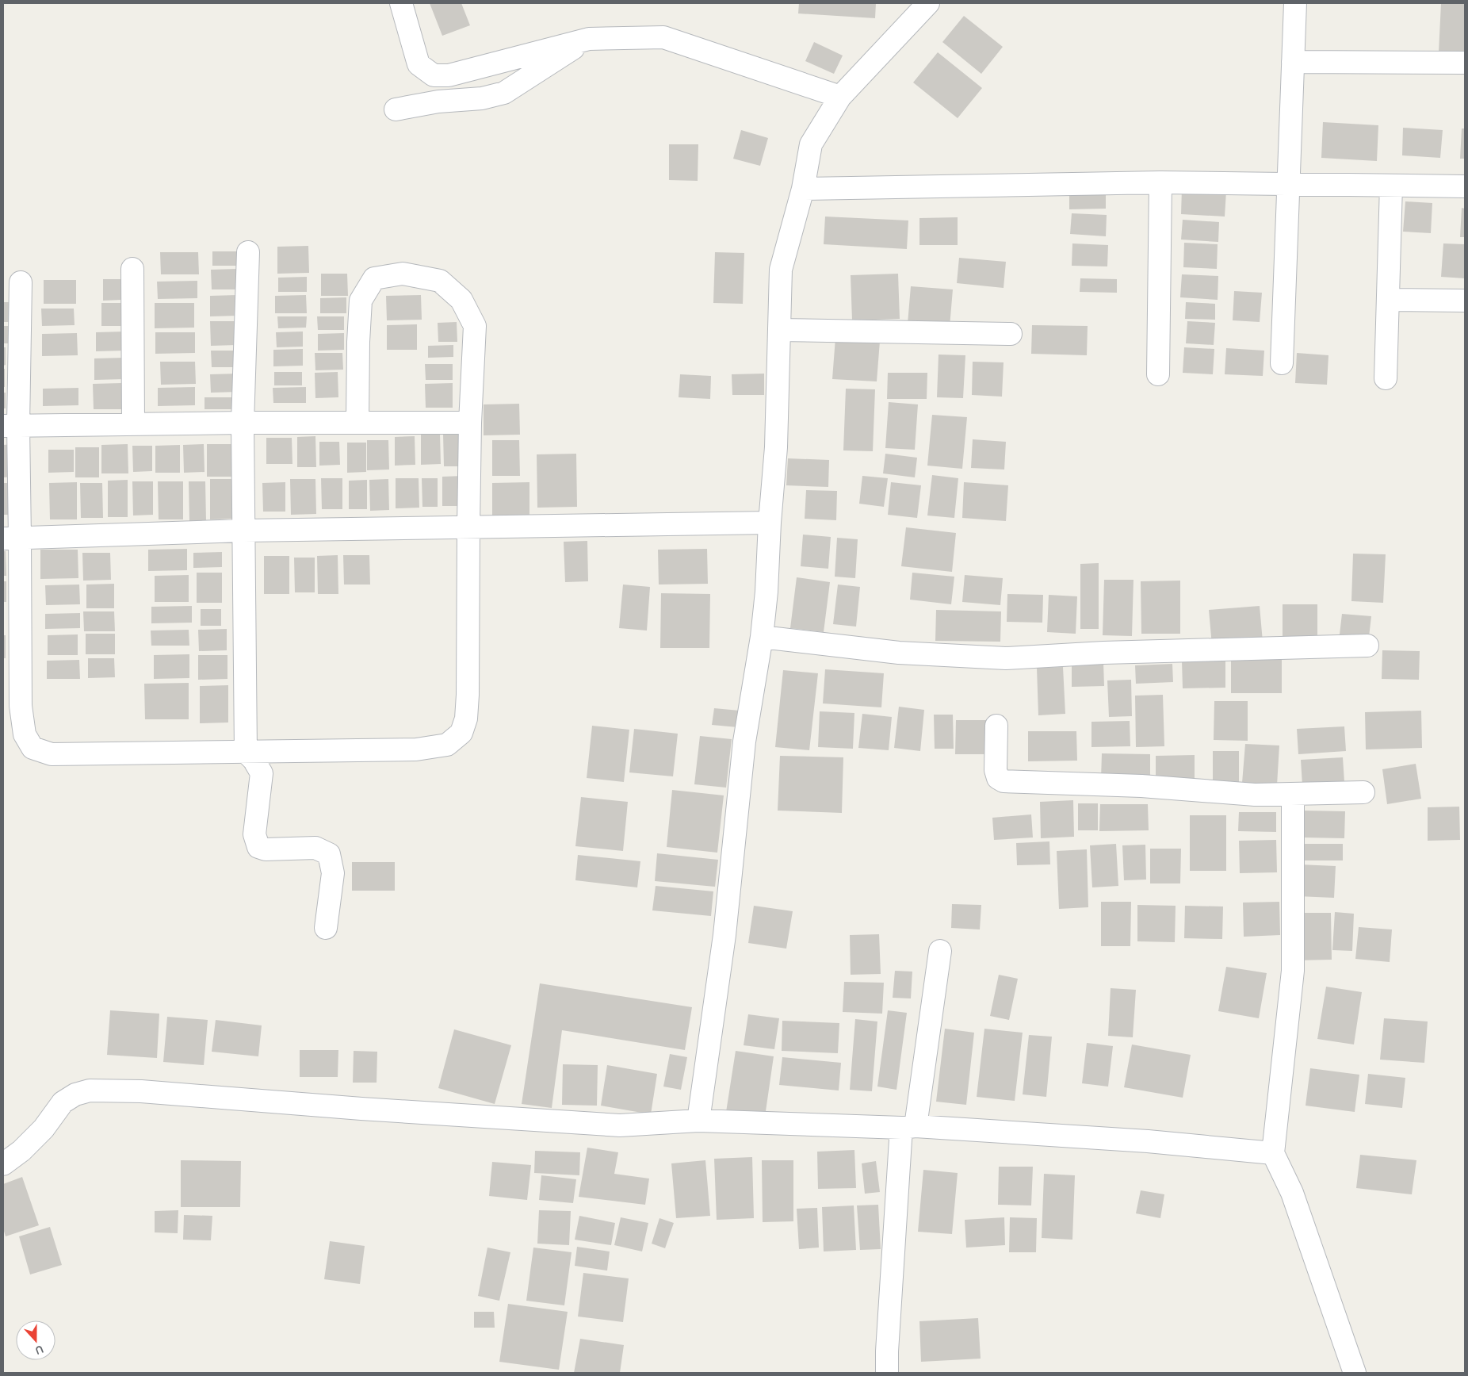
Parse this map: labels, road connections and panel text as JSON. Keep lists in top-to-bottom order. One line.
{"north":"bottom"}
